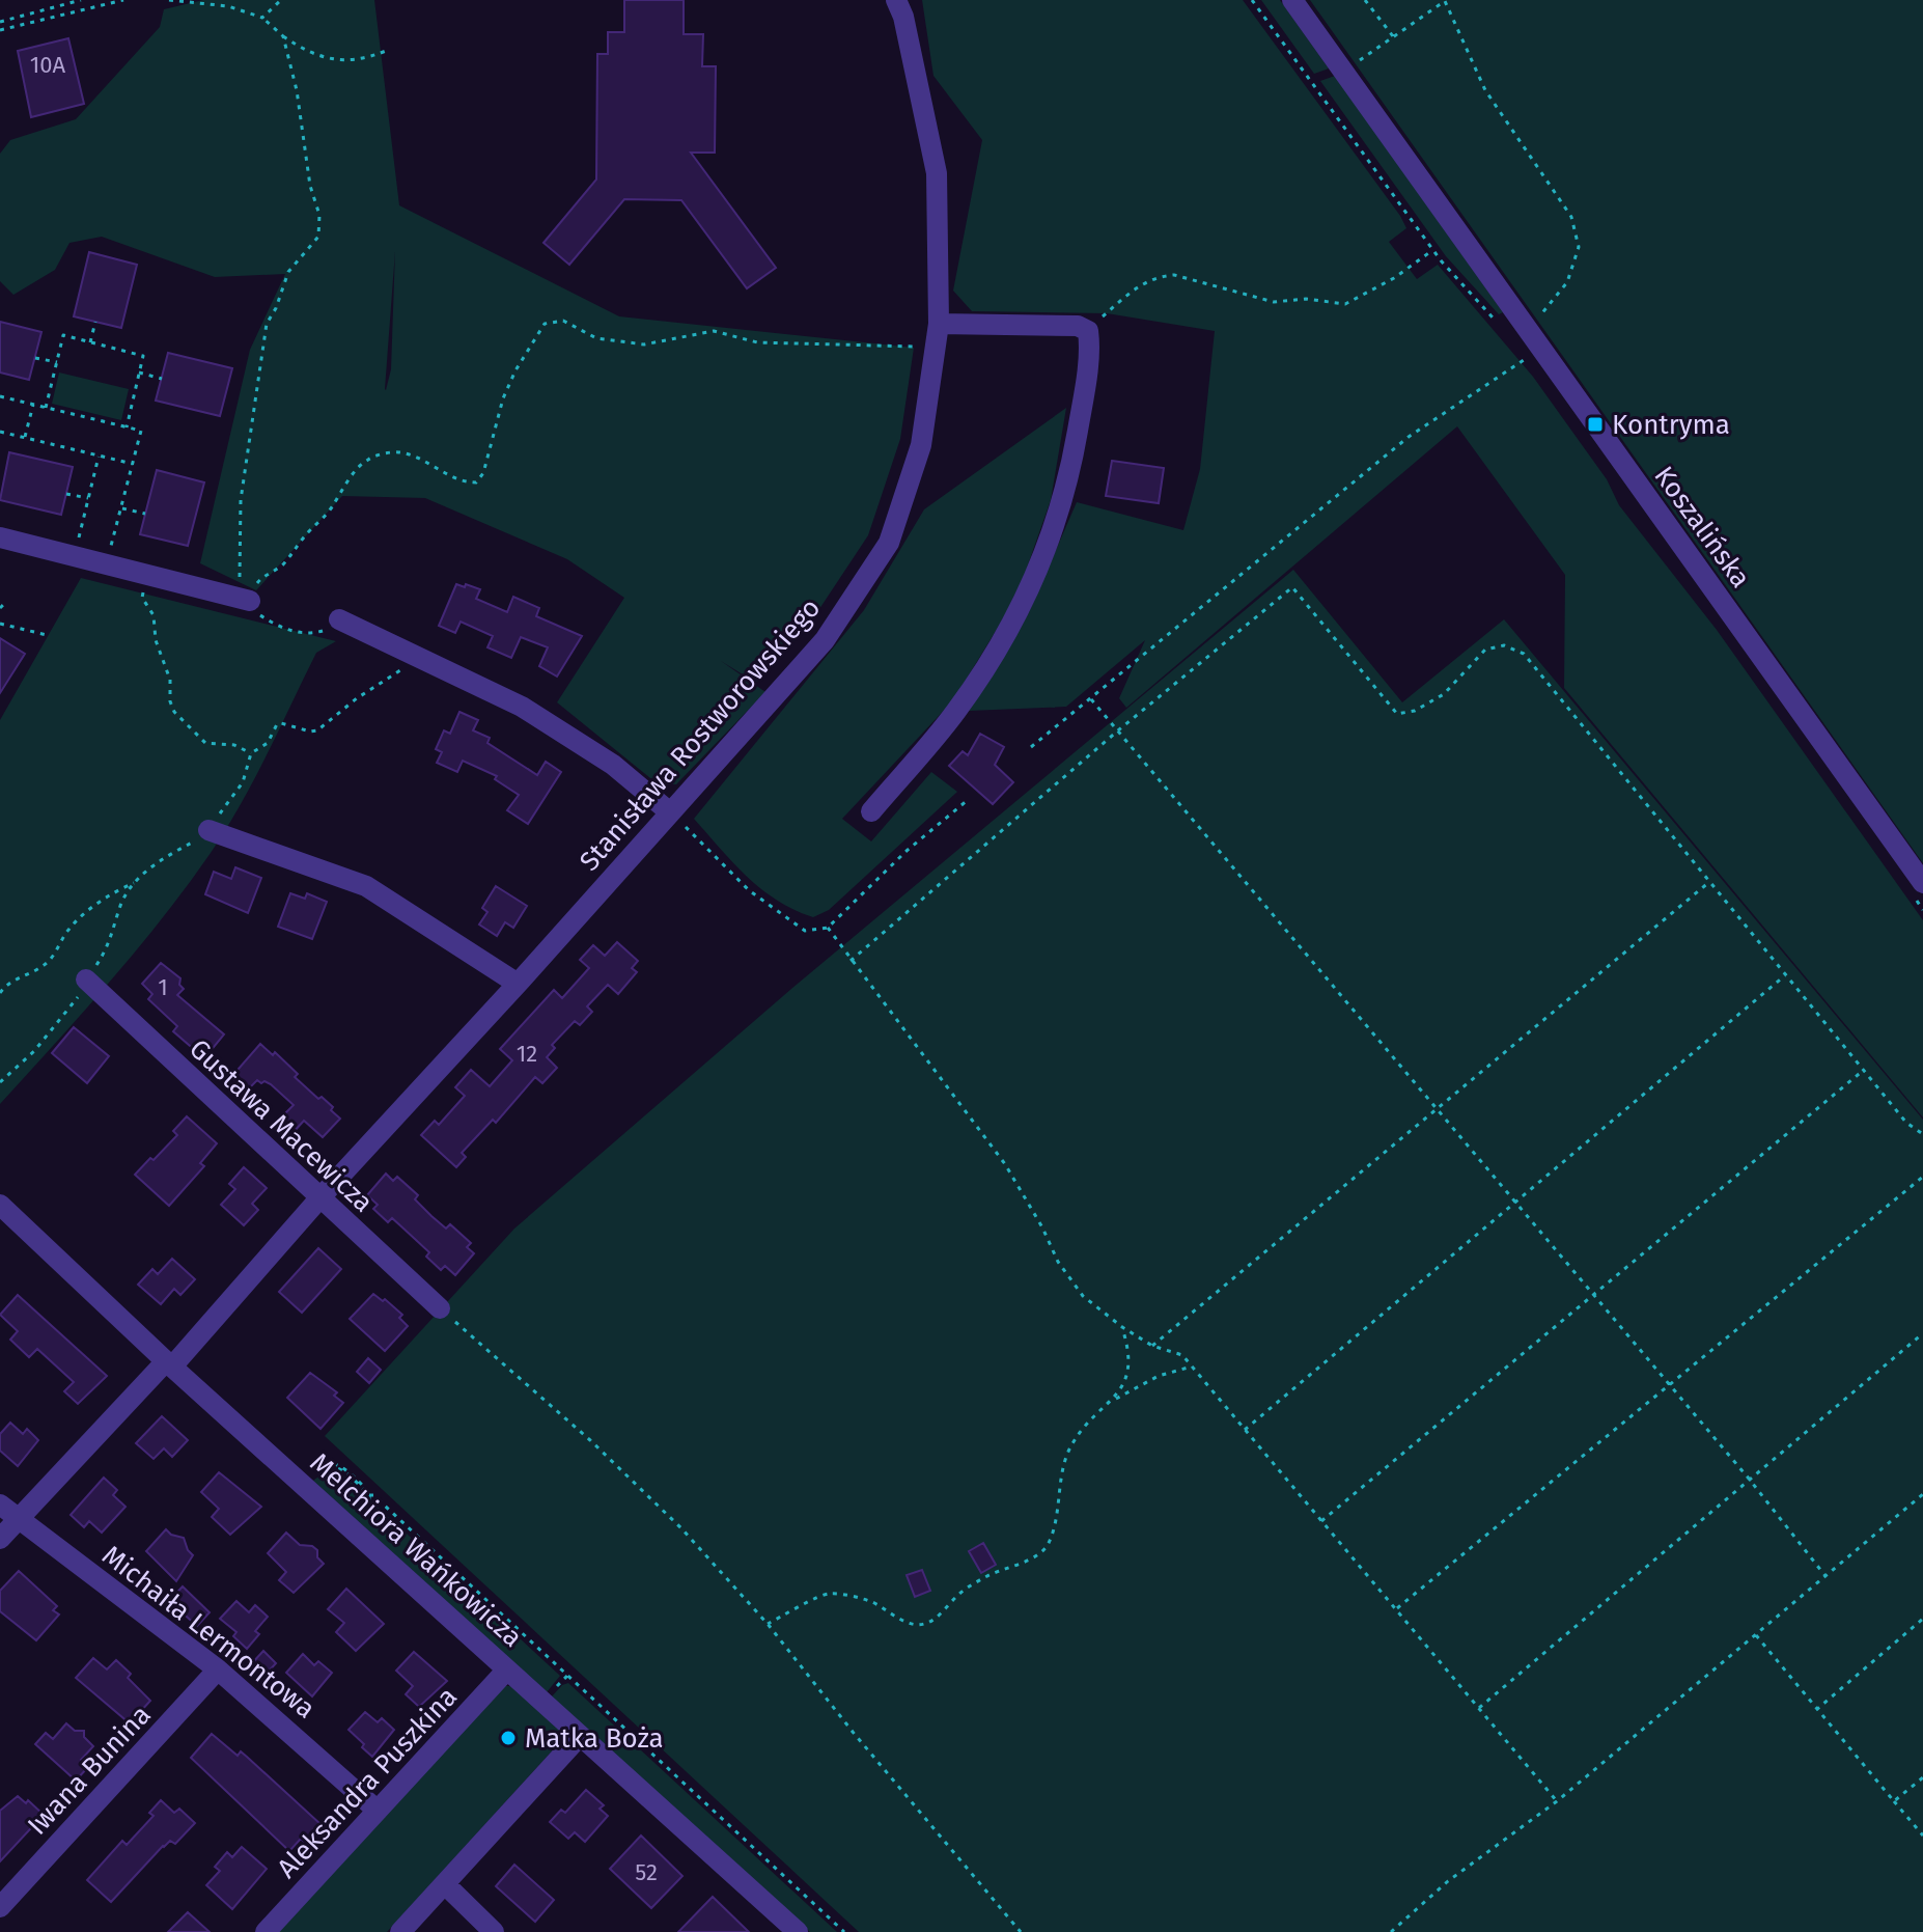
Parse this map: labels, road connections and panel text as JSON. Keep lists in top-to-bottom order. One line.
{"streets":{"street":["Koszalińska","Stanisława Rostworowskiego","Gustawa Macewicza","Melchiora Wańkowicza","Michaiła Lermontowa","Iwana Bunina","Aleksandra Puszkina"]},"crossings":[["Stanisława Rostworowskiego","Gustawa Macewicza"],["Stanisława Rostworowskiego","Melchiora Wańkowicza"],["Stanisława Rostworowskiego","Michaiła Lermontowa"],["Melchiora Wańkowicza","Aleksandra Puszkina"],["Michaiła Lermontowa","Iwana Bunina"],["Michaiła Lermontowa","Aleksandra Puszkina"]],"places":{"transit":["Kontryma"],"other":["Matka Boża"]},"house_numbers":["10A","1","12","52"]}
